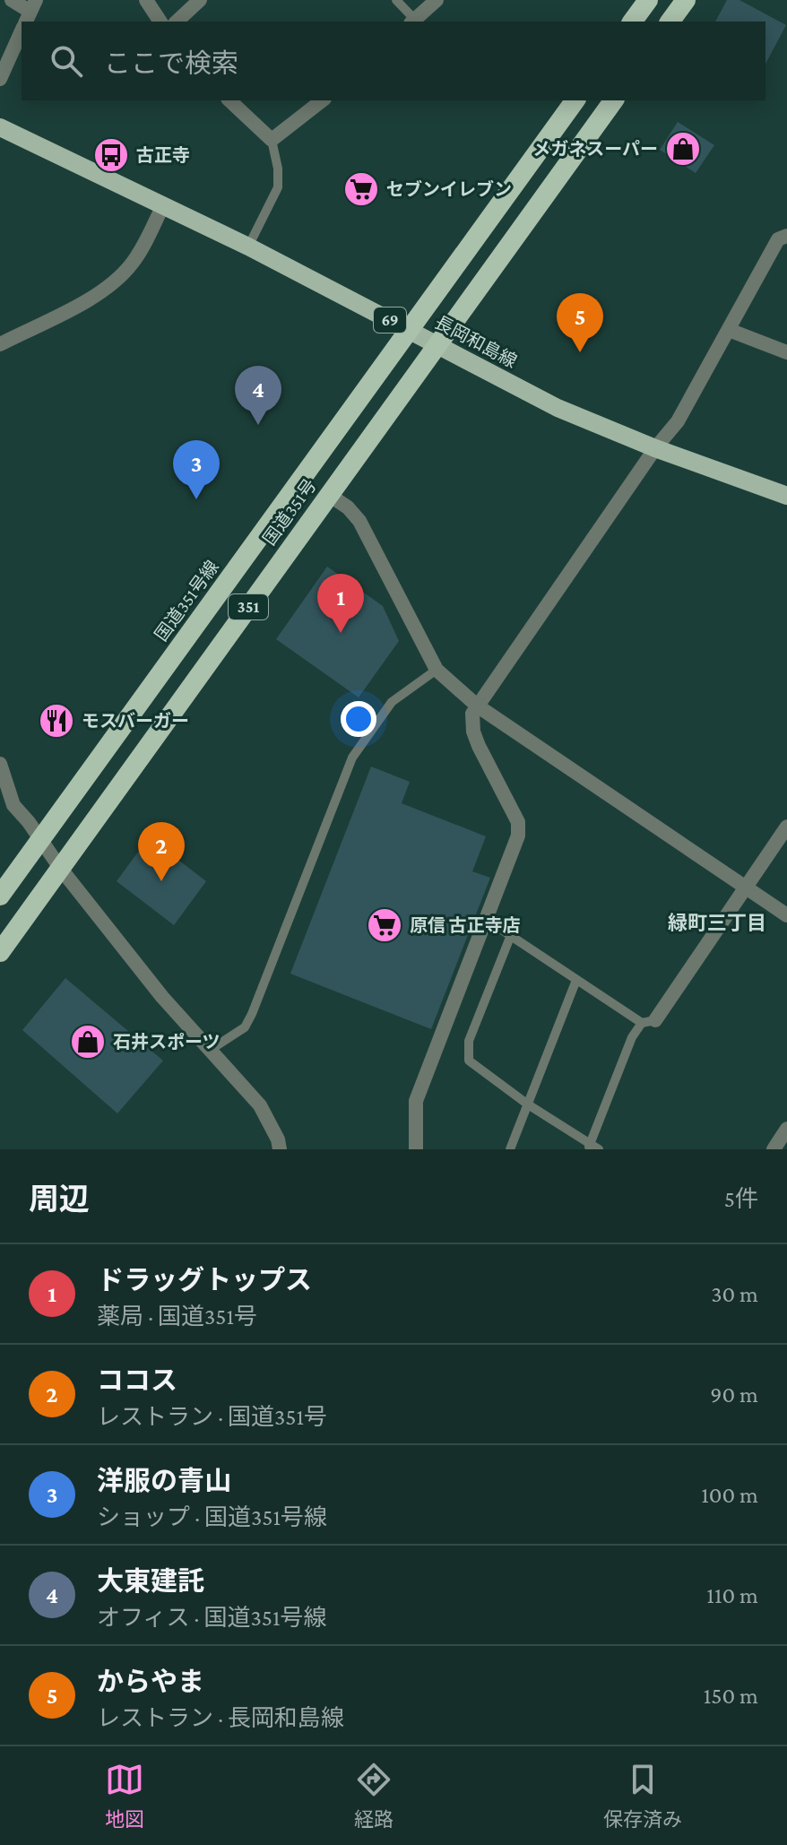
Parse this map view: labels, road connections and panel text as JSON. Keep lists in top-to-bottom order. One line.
{"streets":{"highway":["国道351号","国道351号線","351"],"main road":["69","長岡和島線"]},"crossings":[["長岡和島線","国道351号"],["長岡和島線","国道351号線"],["長岡和島線","351"],["国道351号線","351"]],"districts":["緑町三丁目"],"places":{"shop":["メガネスーパー","石井スポーツ"],"bus stop":["古正寺"],"supermarket":["セブンイレブン","原信 古正寺店"],"restaurant":["モスバーガー"]},"page":{"search":"ここで検索","pins":["5","4","3","1","2"],"heading":["周辺","5件"],"list":[{"mark":"1","name":"ドラッグトップス","note":"薬局 · 国道351号","value":"30 m"},{"mark":"2","name":"ココス","note":"レストラン · 国道351号","value":"90 m"},{"mark":"3","name":"洋服の青山","note":"ショップ · 国道351号線","value":"100 m"},{"mark":"4","name":"大東建託","note":"オフィス · 国道351号線","value":"110 m"},{"mark":"5","name":"からやま","note":"レストラン · 長岡和島線","value":"150 m"}],"nav":["地図","経路","保存済み"]}}
